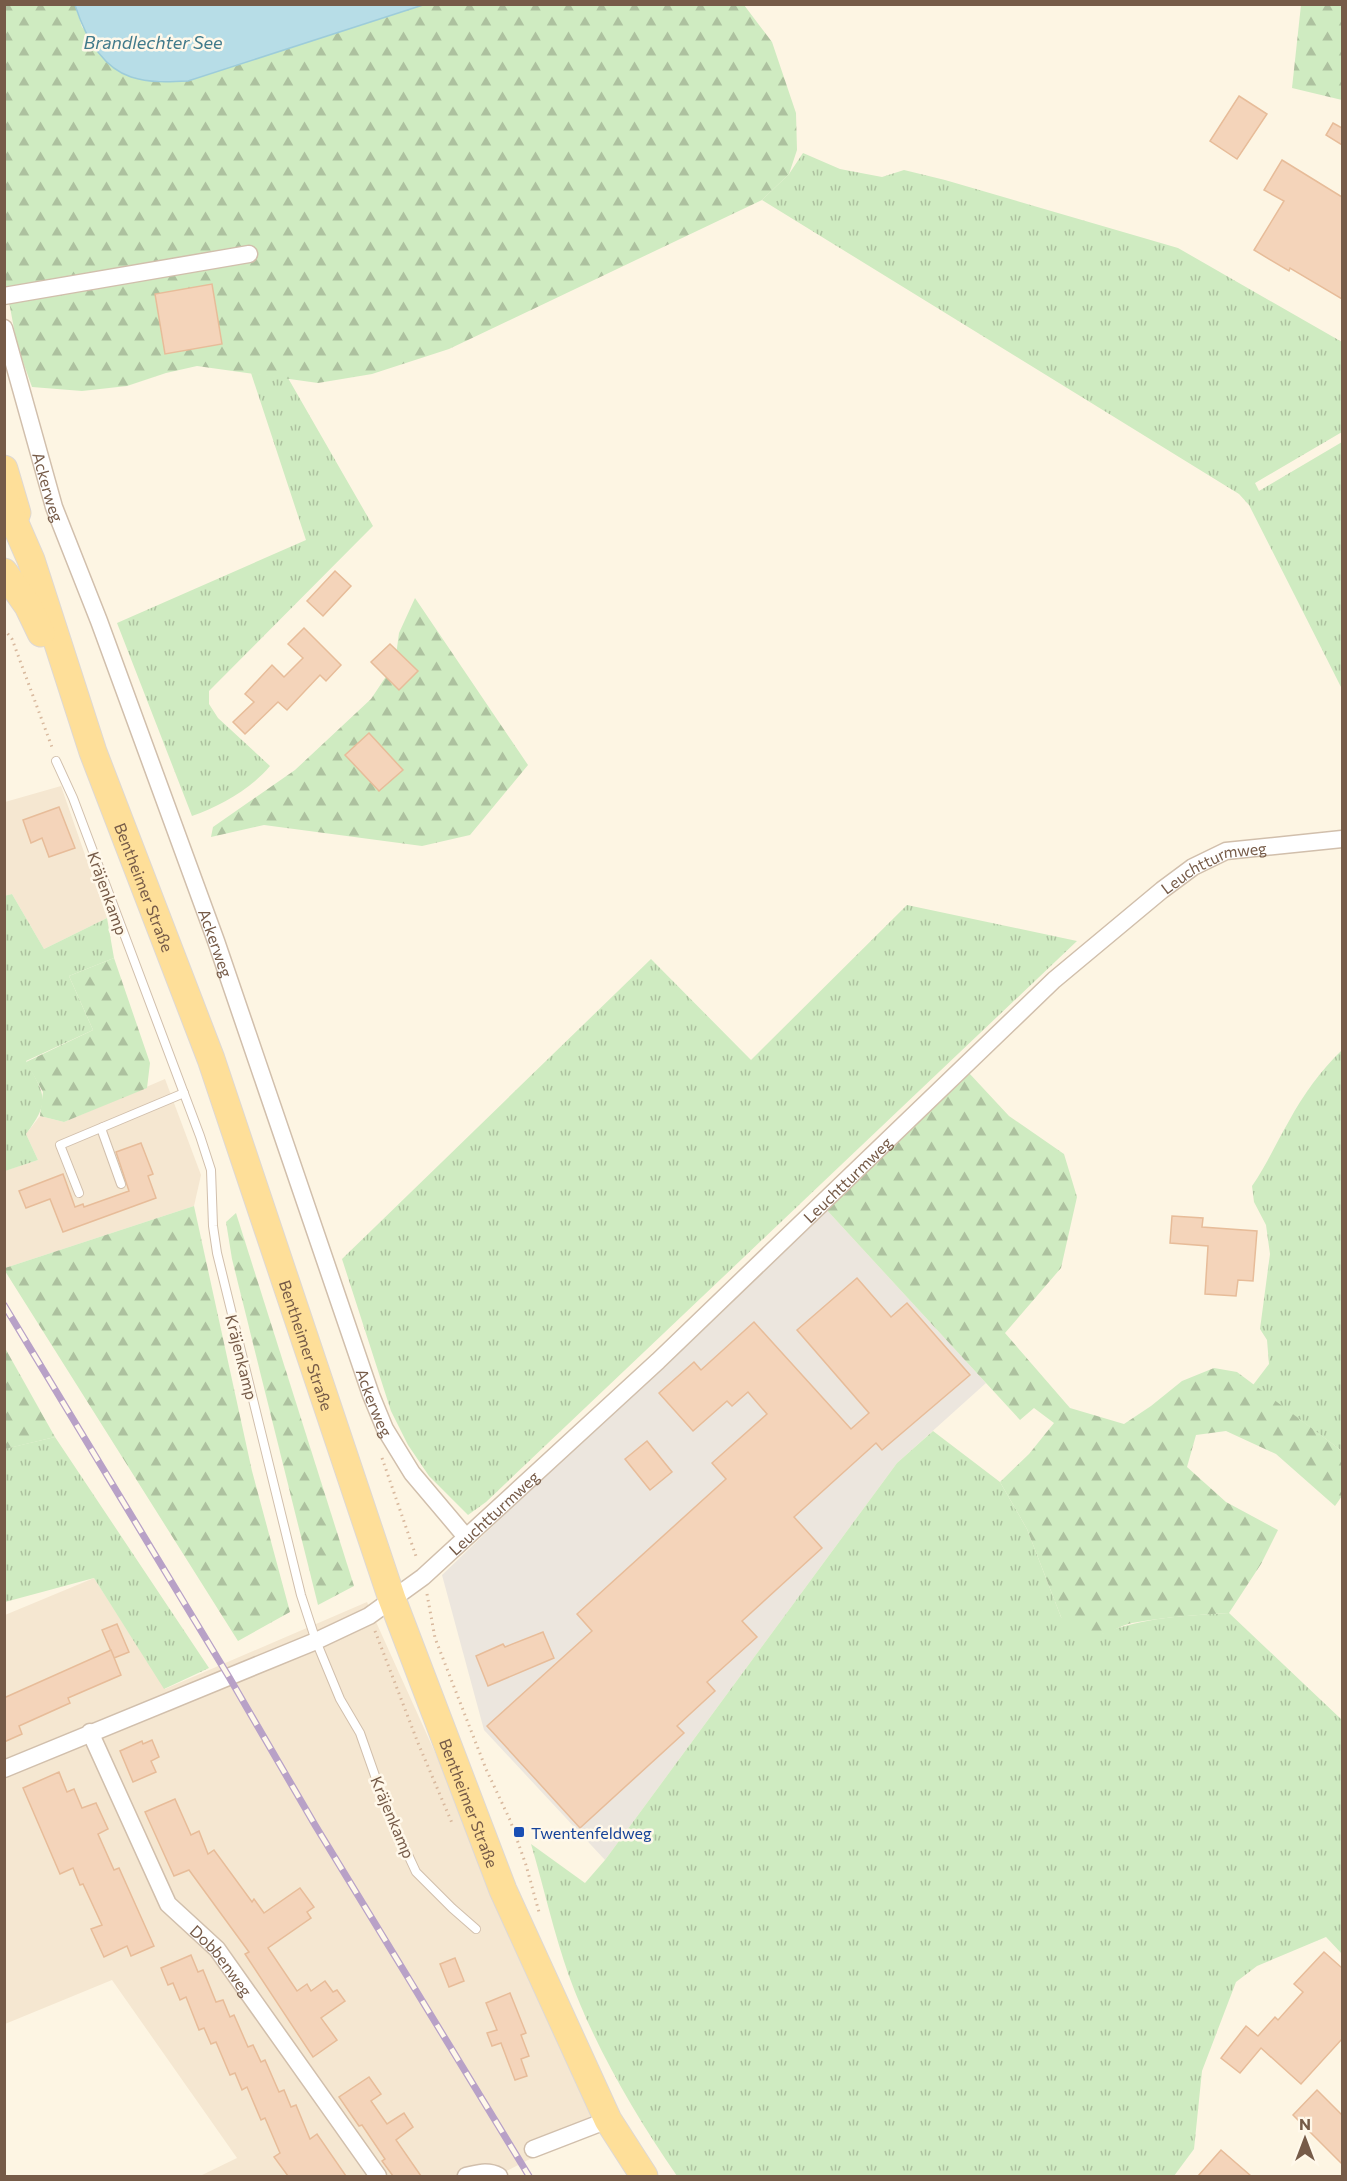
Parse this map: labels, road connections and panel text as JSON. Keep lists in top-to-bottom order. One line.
{"streets":{"main road":["Bentheimer Straße"],"street":["Ackerweg","Leuchtturmweg","Dobbenweg"],"lane":["Kräjenkamp"]},"crossings":[["Ackerweg","Leuchtturmweg"],["Leuchtturmweg","Bentheimer Straße"]],"water":["Brandlechter See"],"places":{"transit":["Twentenfeldweg"]},"north":"top"}
